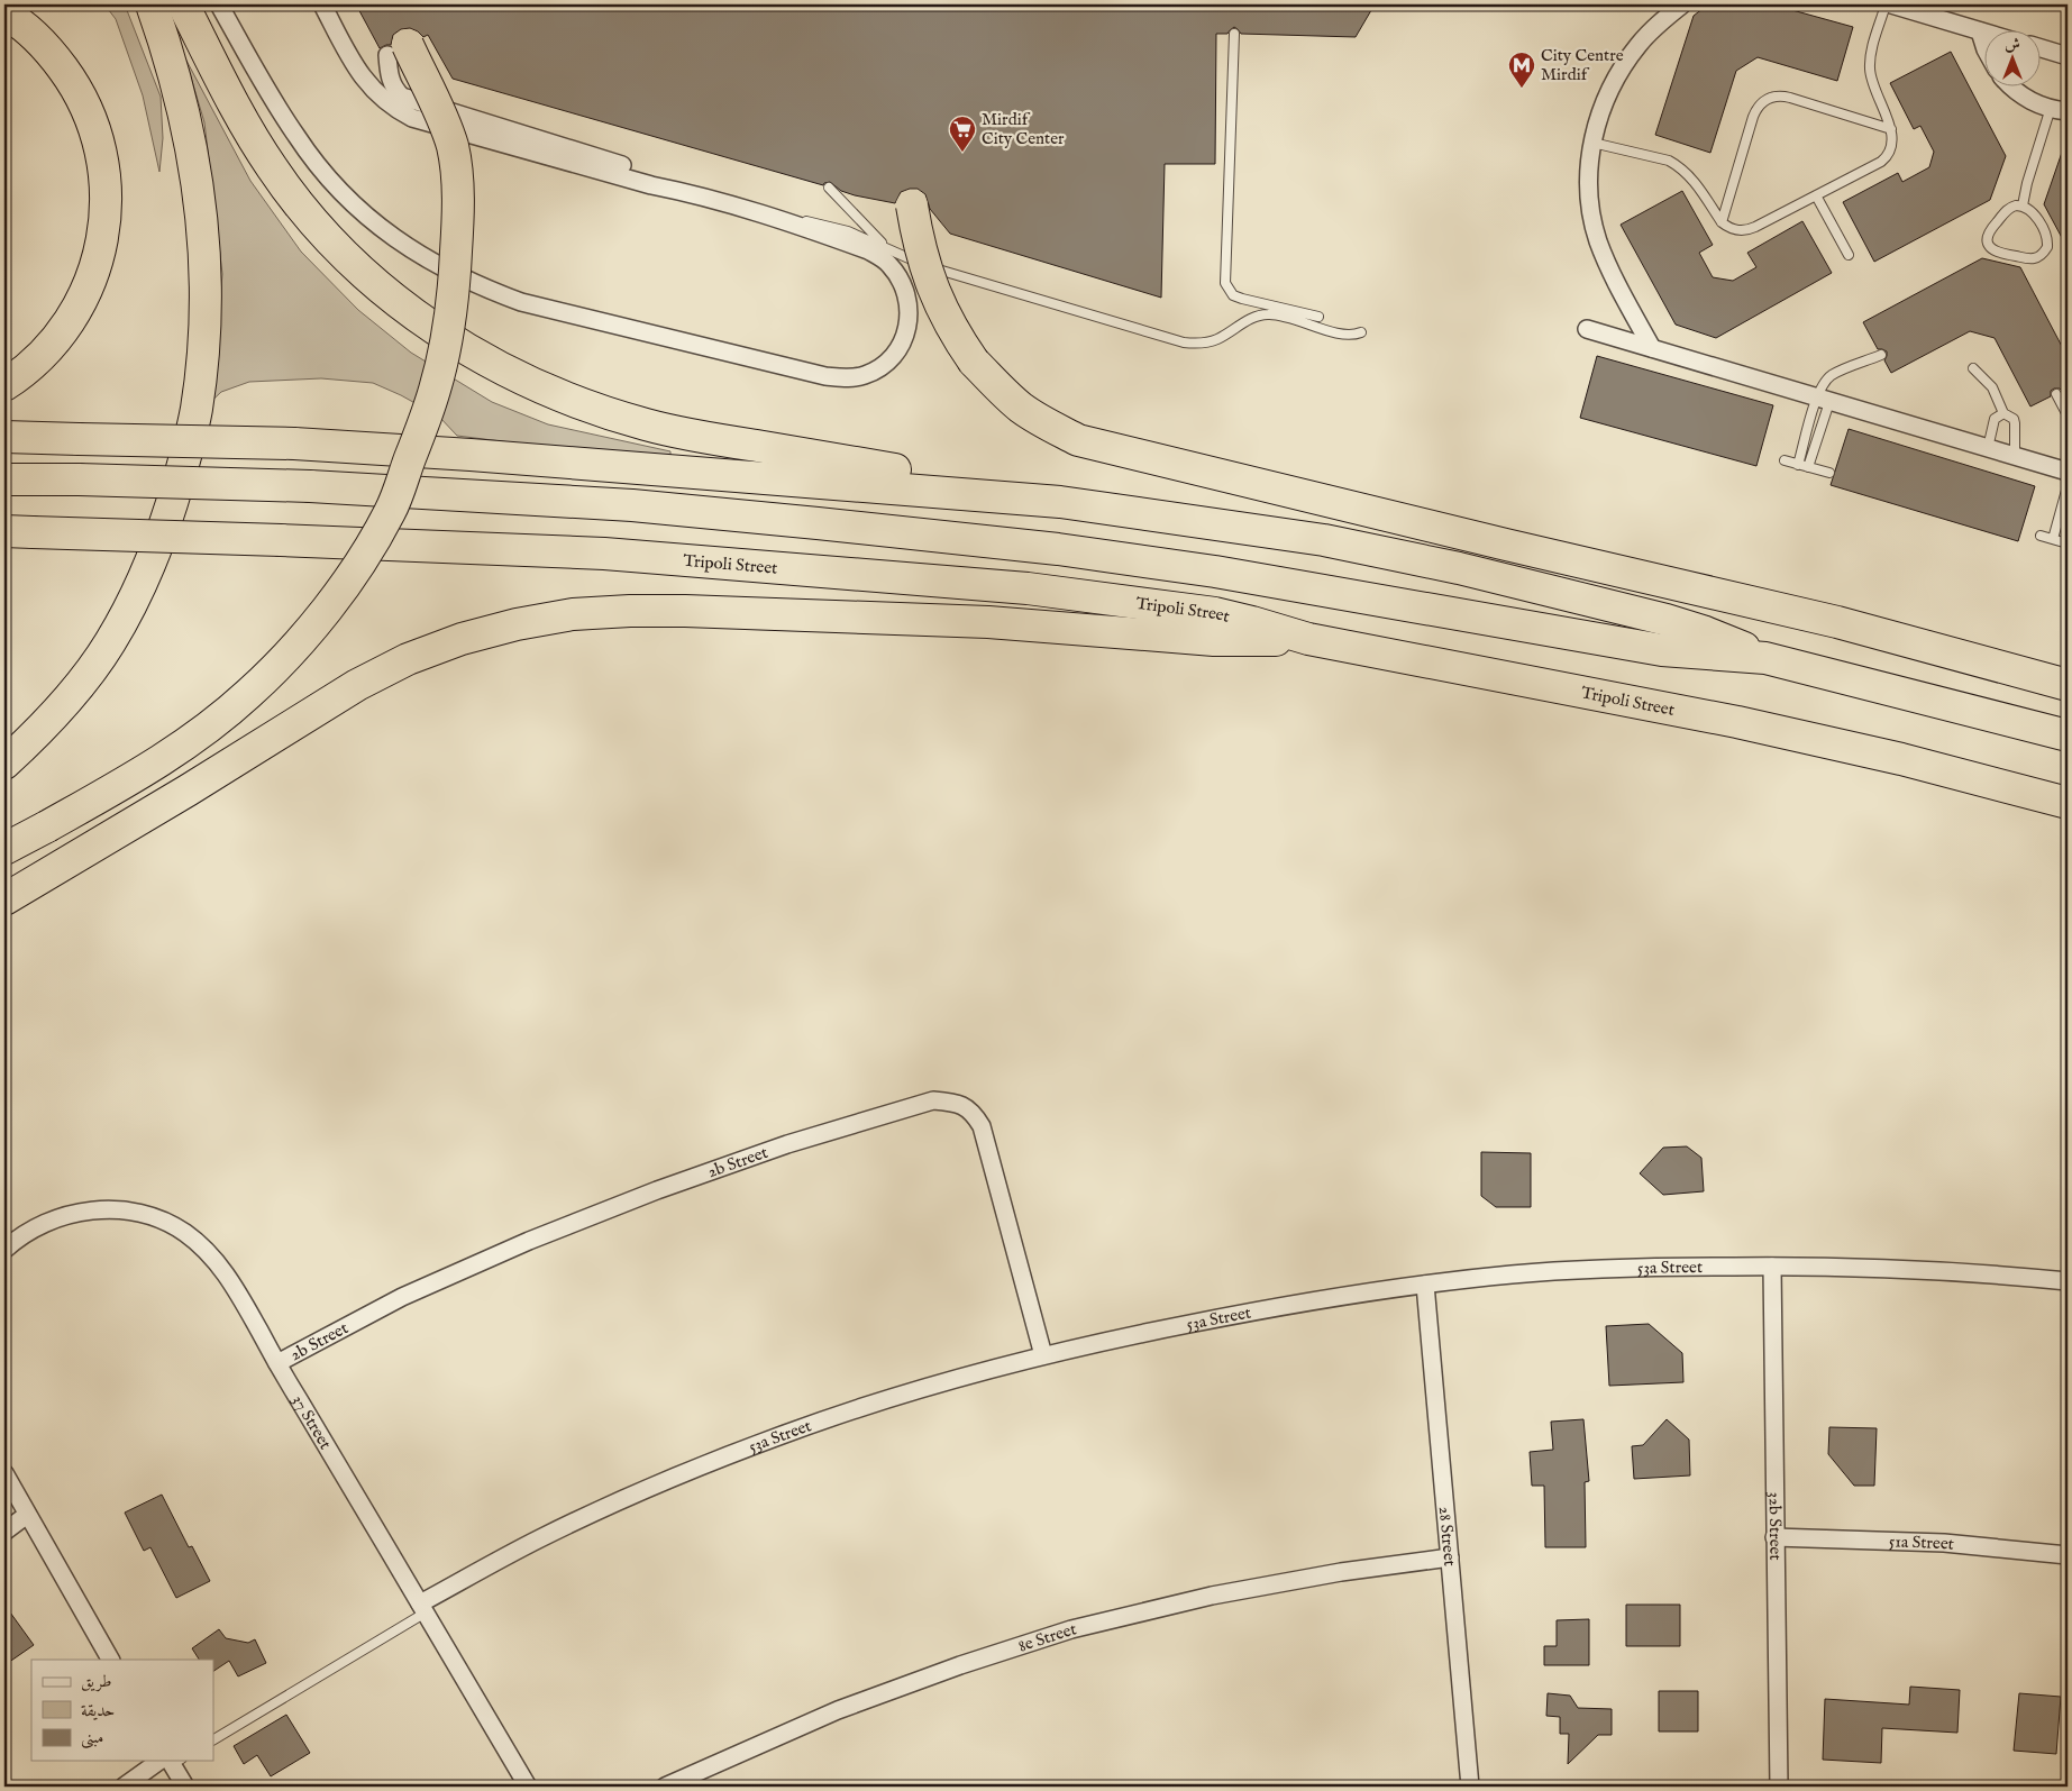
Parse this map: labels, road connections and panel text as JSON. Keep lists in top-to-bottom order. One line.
{"streets":{"highway":["Tripoli Street"],"street":["2b Street","53a Street","37 Street","32b Street","28 Street","51a Street","8e Street"]},"crossings":[["2b Street","53a Street"],["2b Street","37 Street"],["53a Street","37 Street"],["53a Street","32b Street"],["53a Street","28 Street"],["32b Street","51a Street"],["28 Street","8e Street"]],"places":{"metro station":["City Centre Mirdif"],"supermarket":["Mirdif City Center"]},"legend":["طريق","حديقة","مبنى"],"north":"top"}
